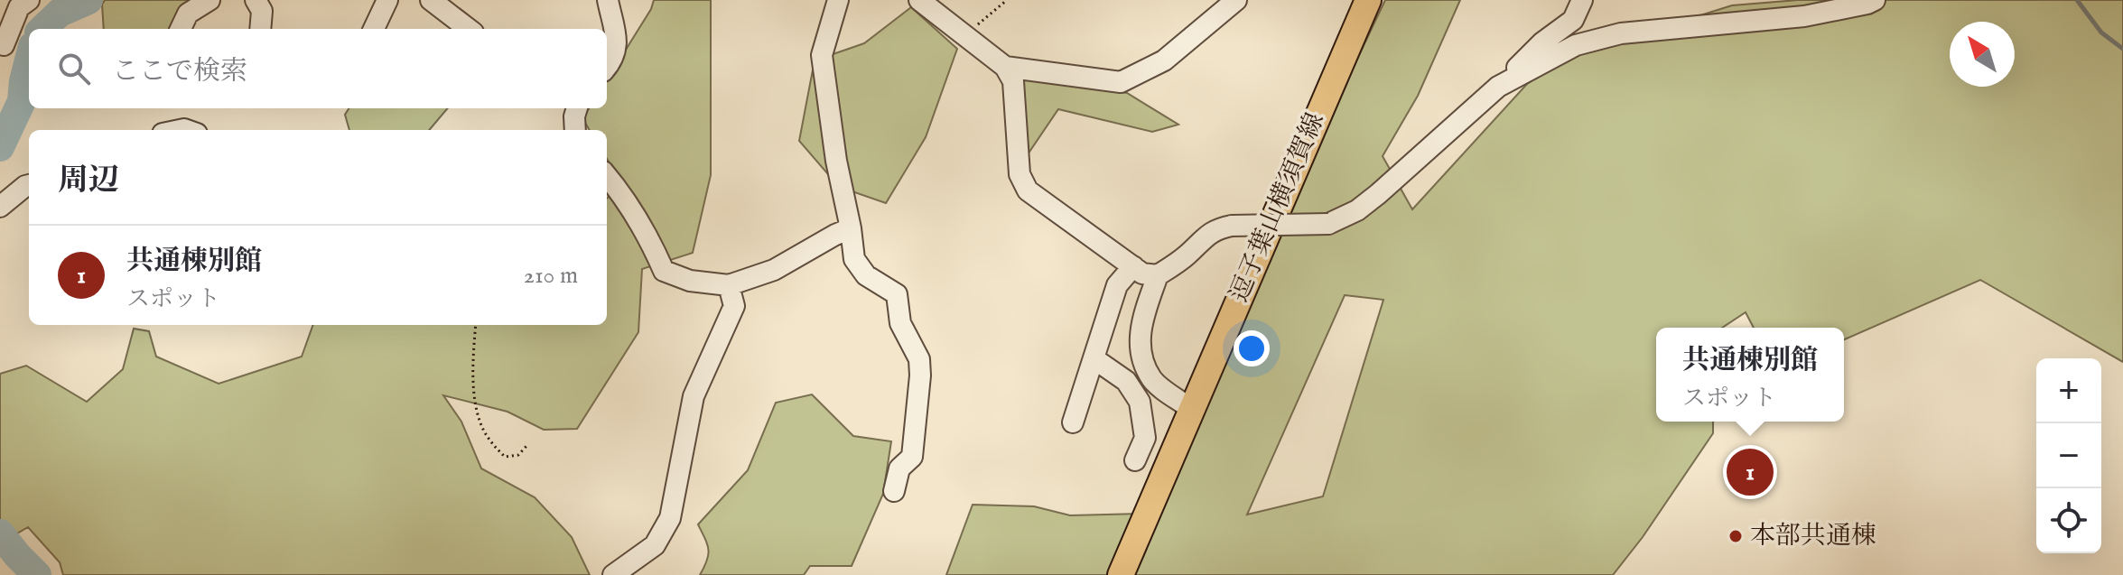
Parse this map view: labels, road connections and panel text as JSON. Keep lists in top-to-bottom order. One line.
{"streets":{"main road":["逗子葉山横須賀線"]},"places":["本部共通棟"],"north":"top left","page":{"search":"ここで検索","heading":"周辺","list":[{"mark":"1","name":"共通棟別館","note":"スポット","value":"210 m"}],"popup":["共通棟別館","スポット"],"map_buttons":["+","−"],"pins":"1"}}
